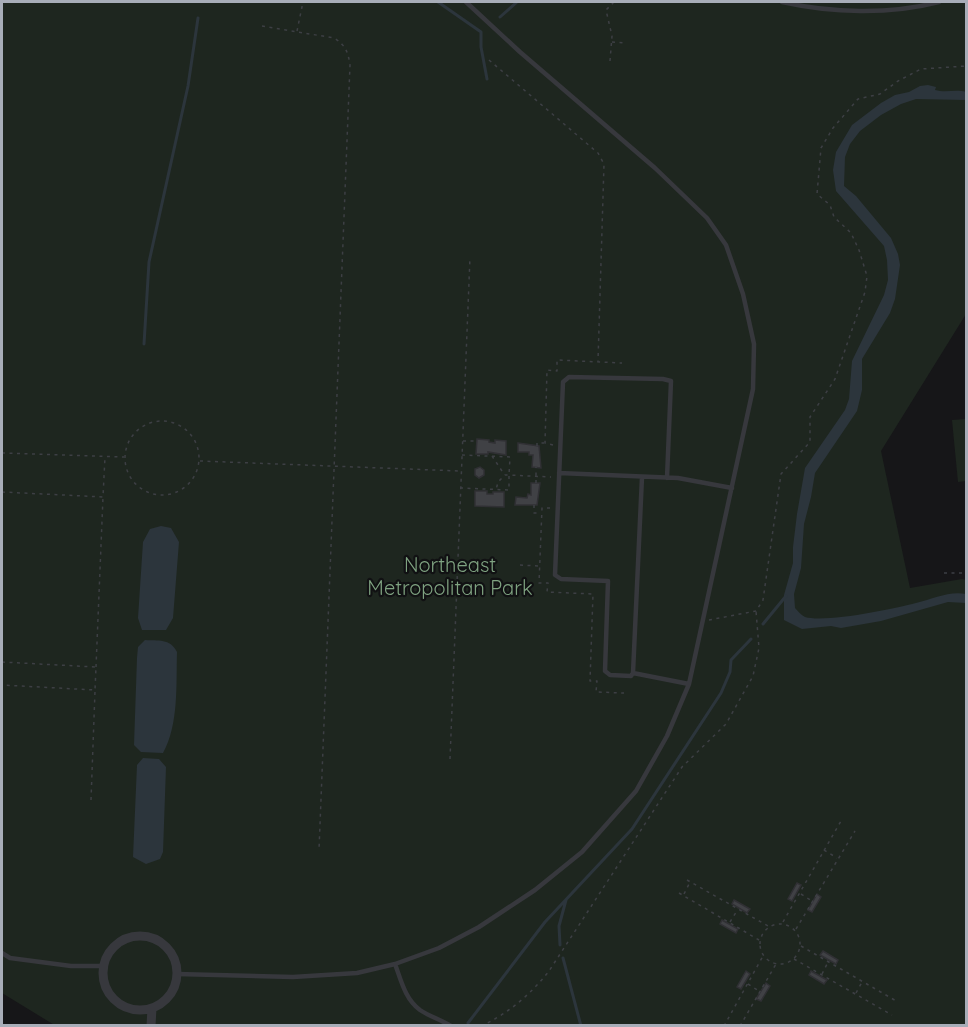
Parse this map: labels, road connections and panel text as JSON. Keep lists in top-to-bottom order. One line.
{"parks":["Northeast Metropolitan Park"]}
